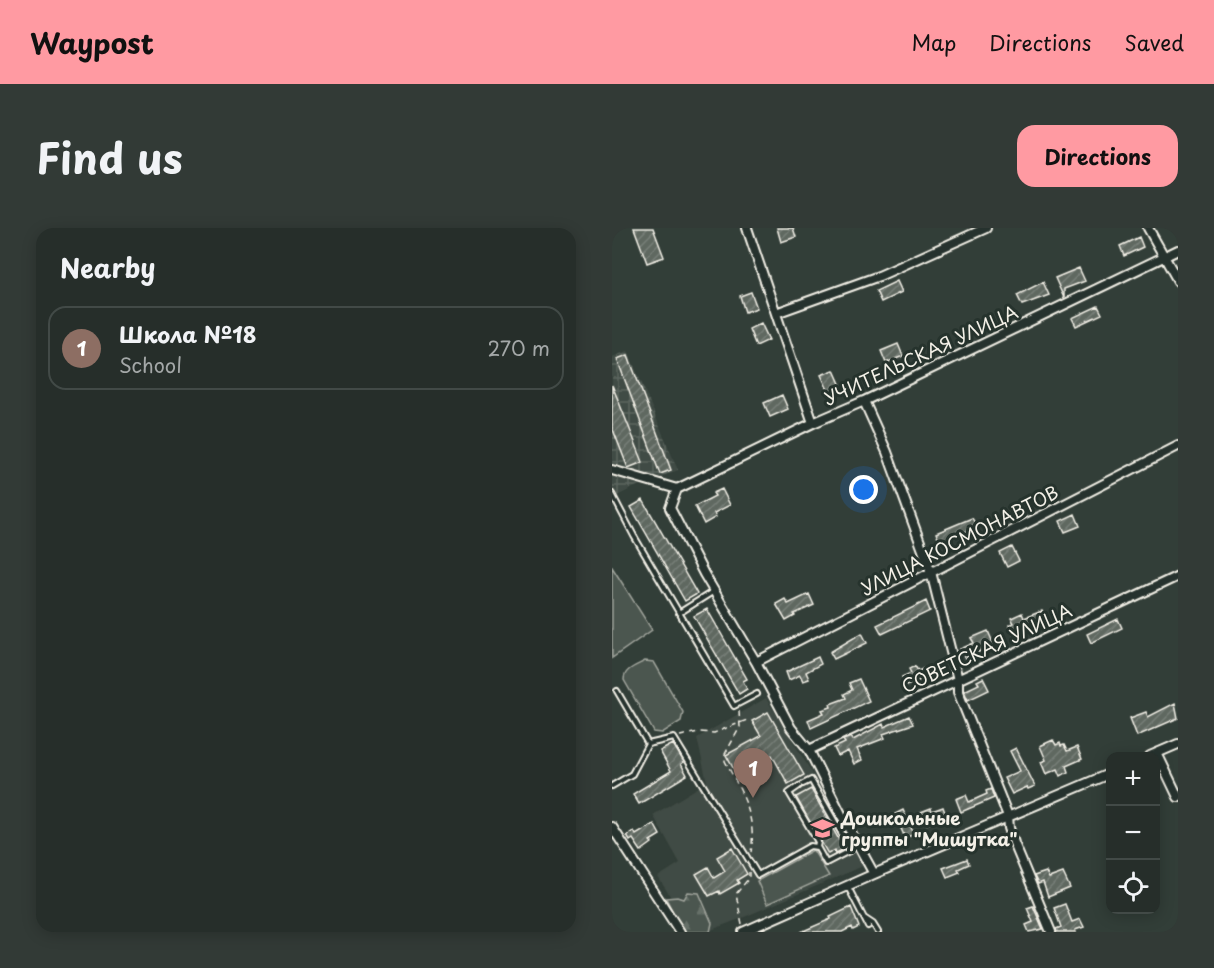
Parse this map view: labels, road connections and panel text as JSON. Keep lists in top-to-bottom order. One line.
{"streets":{"street":["УЧИТЕЛЬСКАЯ УЛИЦА","УЛИЦА КОСМОНАВТОВ","СОВЕТСКАЯ УЛИЦА"]},"places":{"school or university":["Дошкольные группы \"Мишутка\""]},"page":{"header":"Waypost","nav":["Map","Directions","Saved"],"title":"Find us","buttons":"Directions","heading":"Nearby","list":[{"mark":"1","name":"Школа №18","note":"School","value":"270 m"}],"pins":"1","map_buttons":["+","−"]}}
